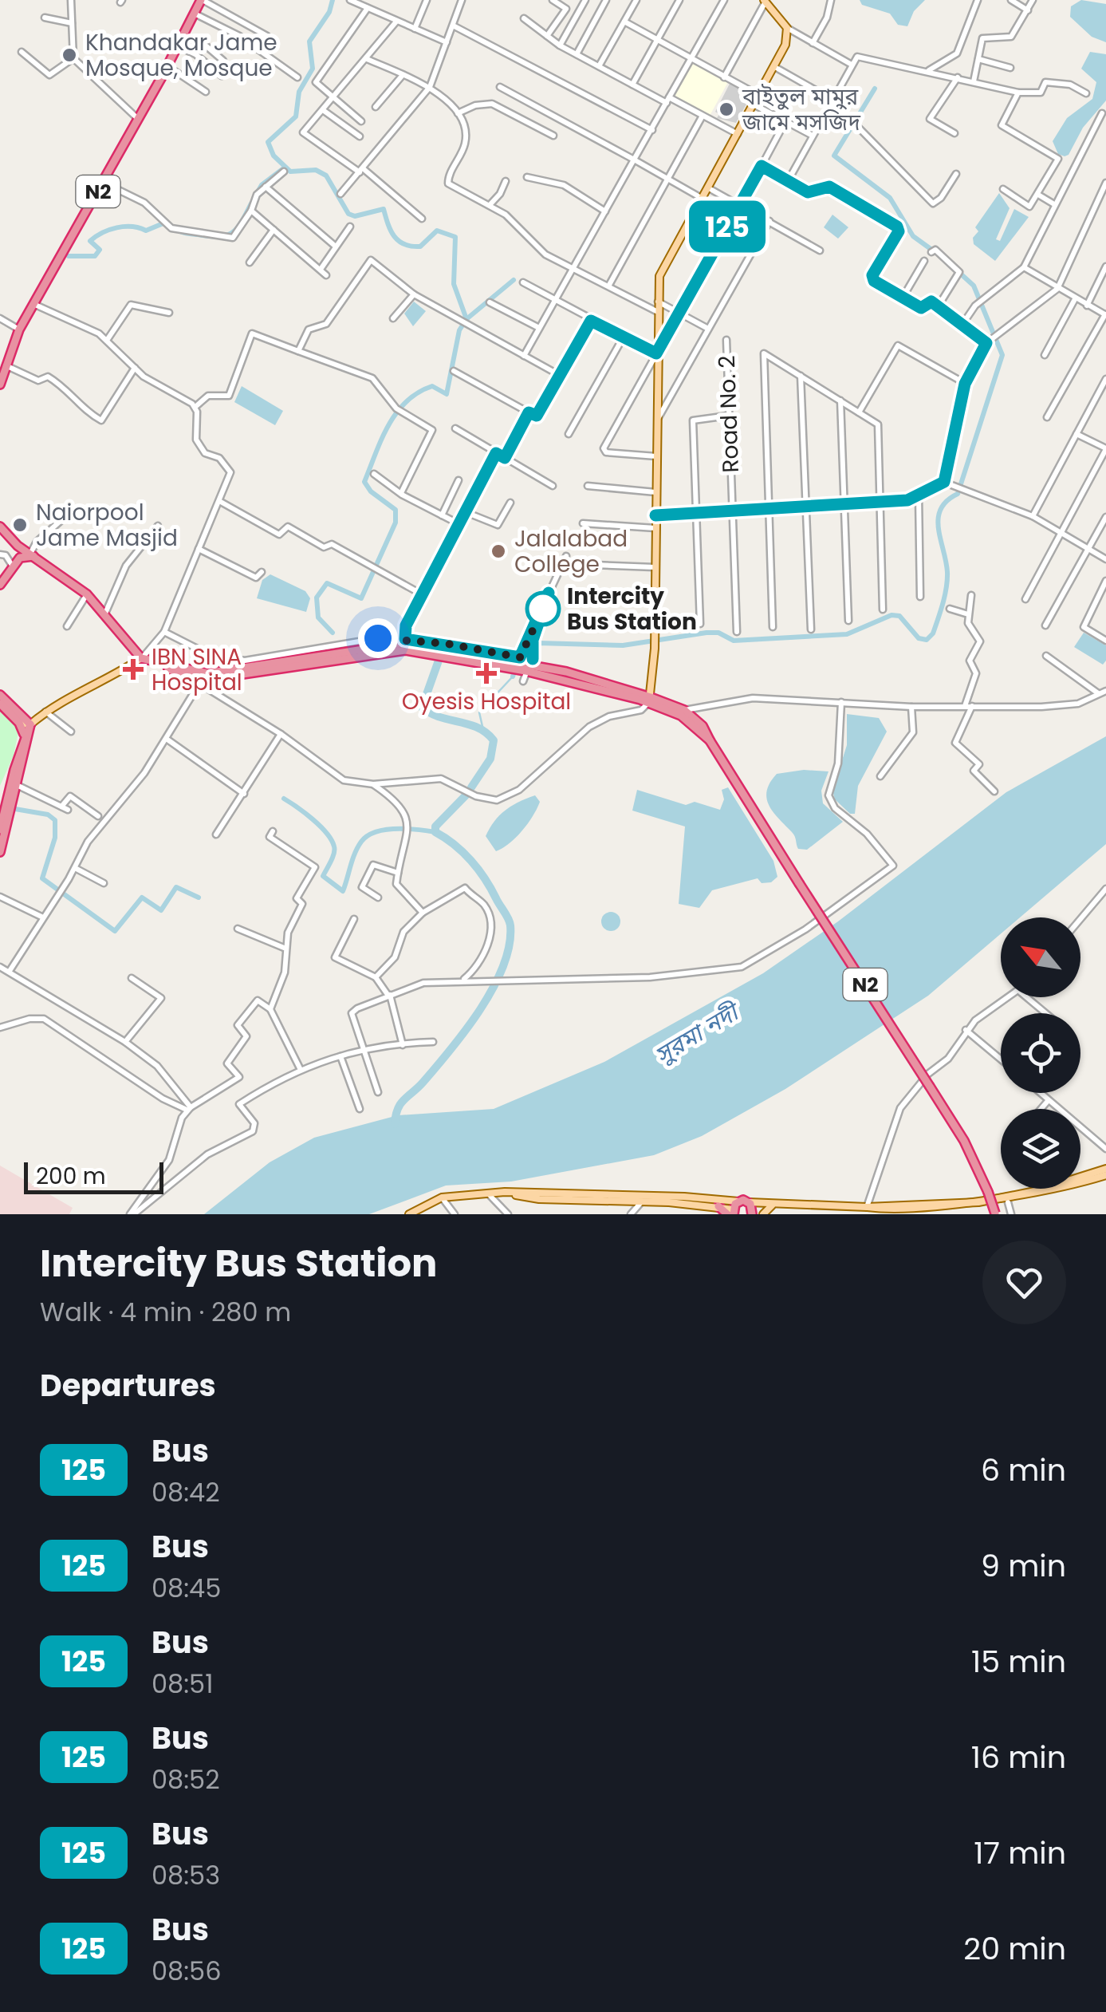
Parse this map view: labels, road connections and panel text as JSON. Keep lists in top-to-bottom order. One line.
{"streets":{"highway":["N2"],"street":["Road No. 2"]},"water":["সুরমা নদী"],"places":{"other":["Khandakar Jame Mosque, Mosque","বাইতুল মামুর জামে মসজিদ","Naiorpool Jame Masjid","Jalalabad College","Intercity Bus Station"],"health":["IBN SINA Hospital","Oyesis Hospital"]},"lines":["bus line 125"],"scale_bar":"200 m","north":"top left","page":{"on_map":"125","scale":"200 m","heading":[["Intercity Bus Station","Walk · 4 min · 280 m"],"Departures"],"list":[{"mark":"125","name":"Bus","note":"08:42","value":"6 min"},{"mark":"125","name":"Bus","note":"08:45","value":"9 min"},{"mark":"125","name":"Bus","note":"08:51","value":"15 min"},{"mark":"125","name":"Bus","note":"08:52","value":"16 min"},{"mark":"125","name":"Bus","note":"08:53","value":"17 min"},{"mark":"125","name":"Bus","note":"08:56","value":"20 min"}]}}
